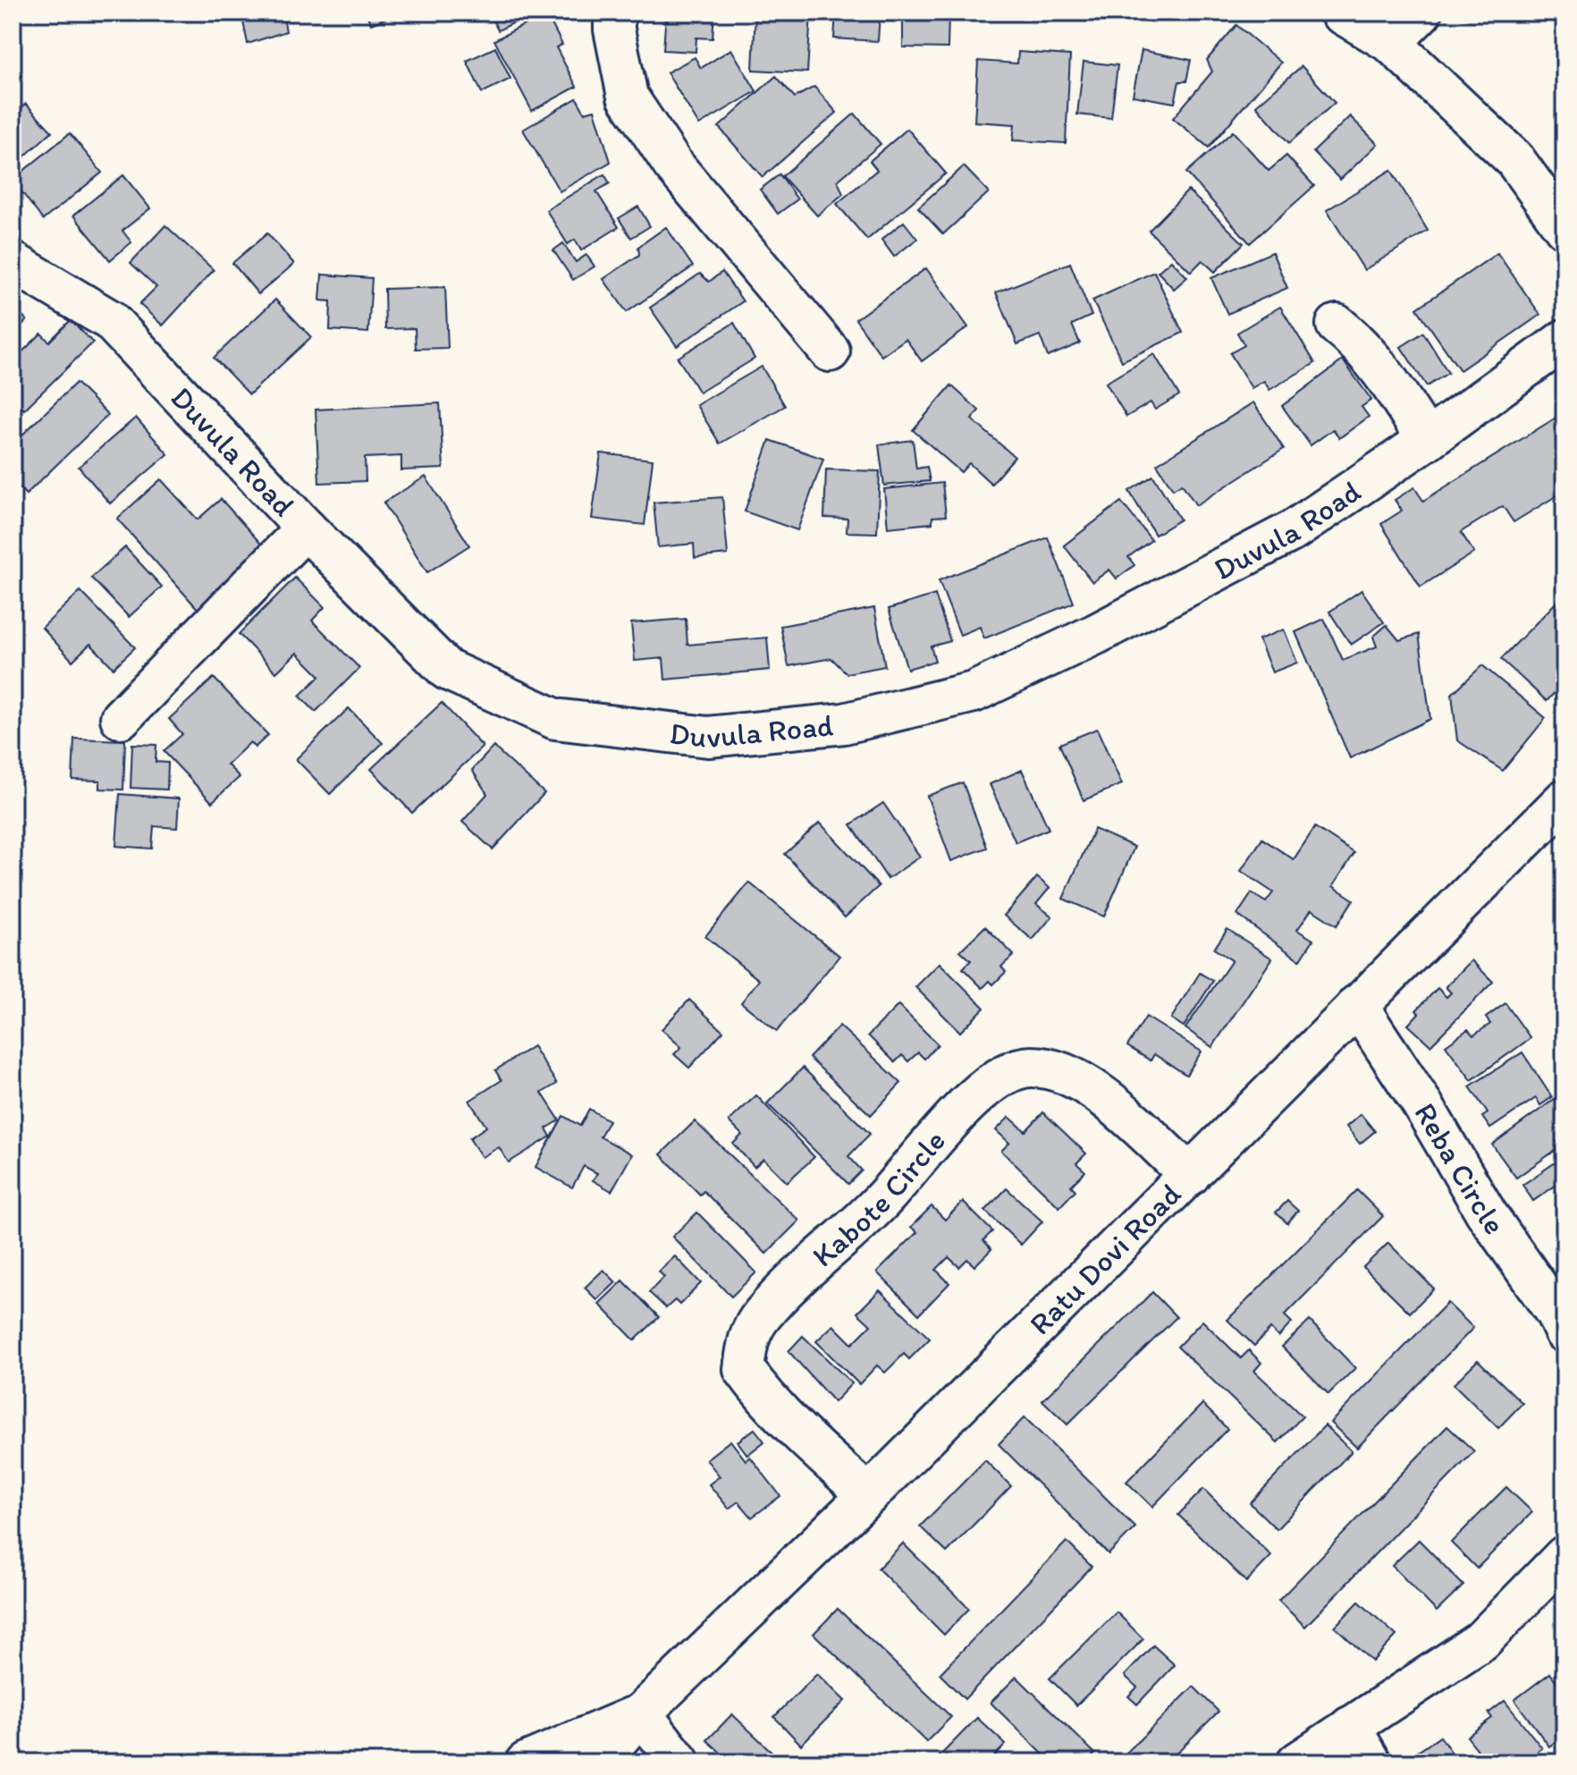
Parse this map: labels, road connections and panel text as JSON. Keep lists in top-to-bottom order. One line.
{"streets":{"street":["Duvula Road","Reba Circle","Kabote Circle","Ratu Dovi Road"]},"crossings":[["Reba Circle","Ratu Dovi Road"],["Kabote Circle","Ratu Dovi Road"]]}
